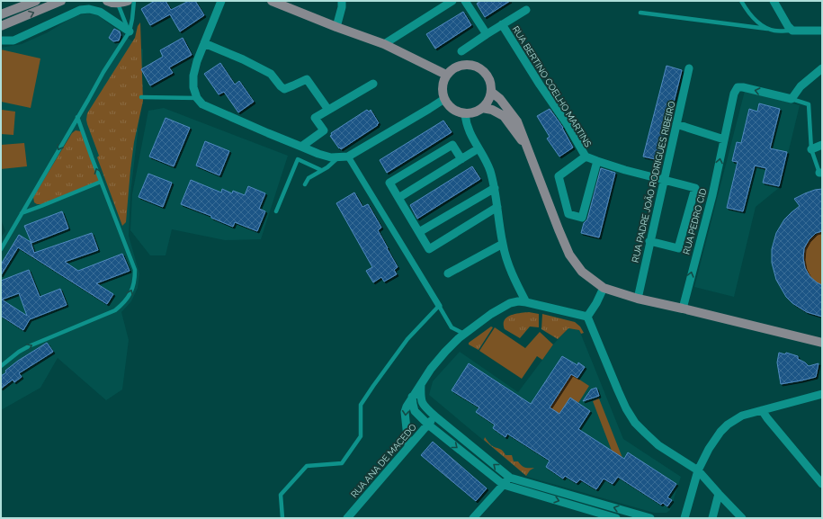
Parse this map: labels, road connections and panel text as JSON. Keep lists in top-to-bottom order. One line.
{"streets":{"street":["RUA BERTINO COELHO MARTINS","RUA PADRE JOÃO RODRIGUES RIBEIRO","RUA PEDRO CID","RUA ANA DE MACEDO"]},"crossings":[["RUA BERTINO COELHO MARTINS","RUA PADRE JOÃO RODRIGUES RIBEIRO"]]}
